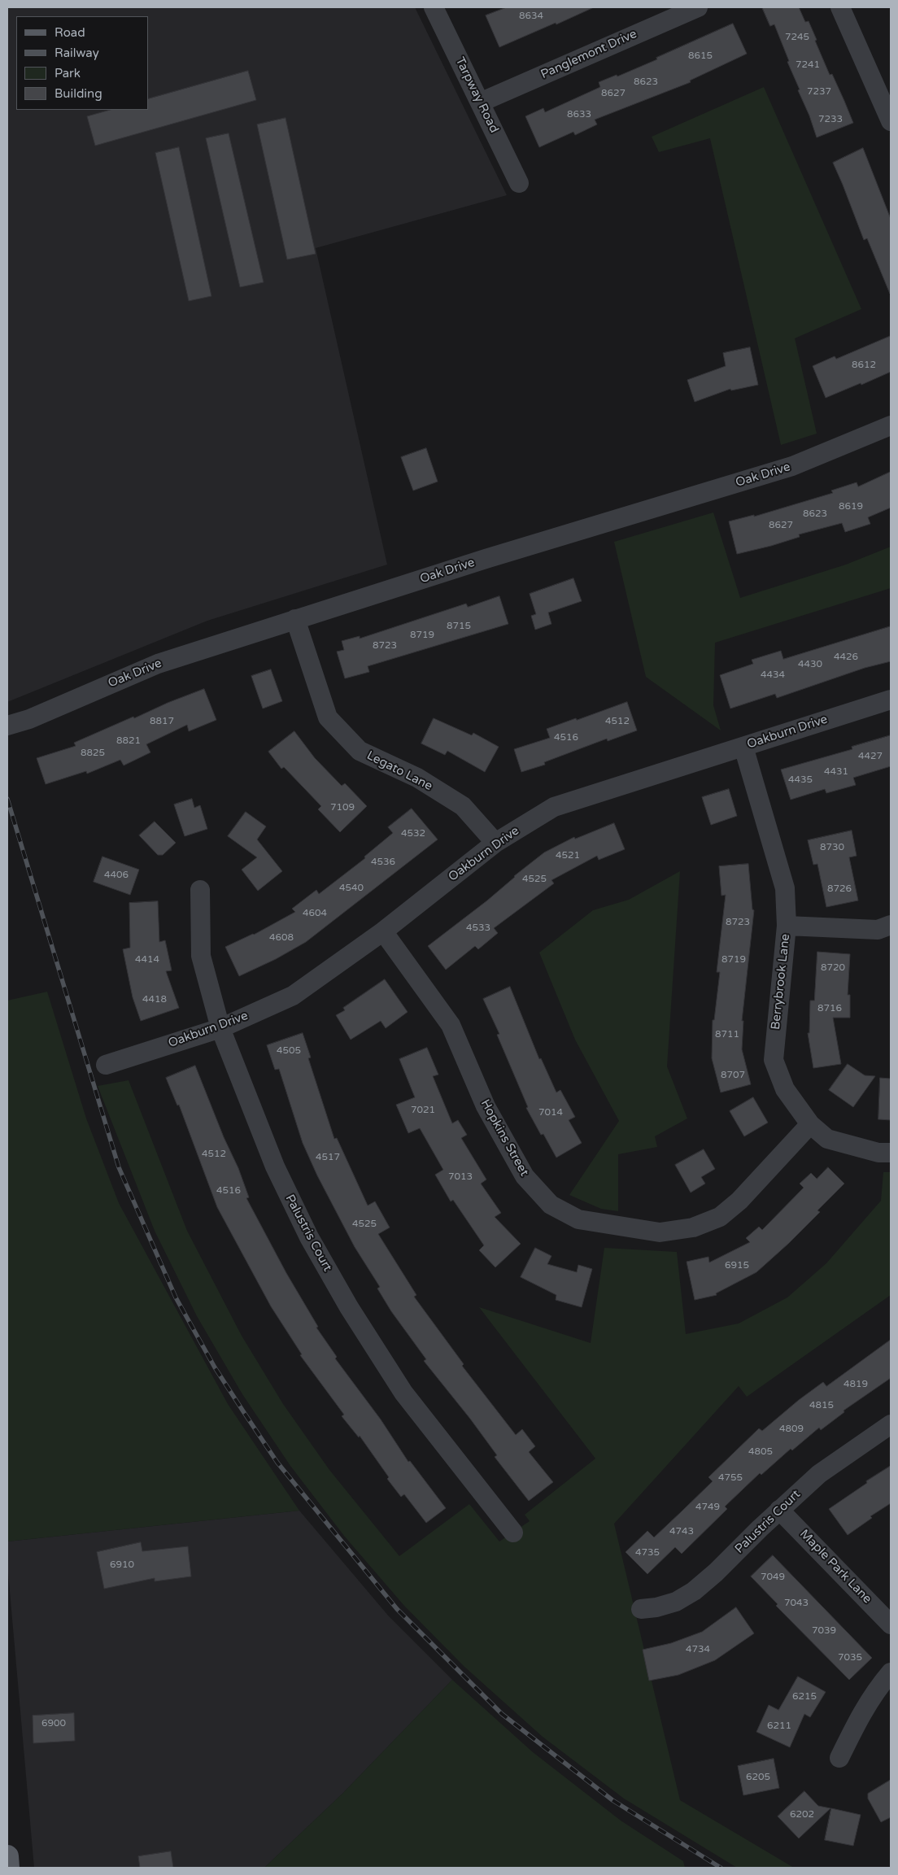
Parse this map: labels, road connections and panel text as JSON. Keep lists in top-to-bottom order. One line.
{"streets":{"street":["Panglemont Drive","Tarpway Road","Oak Drive","Oakburn Drive","Legato Lane","Berrybrook Lane","Hopkins Street","Palustris Court","Maple Park Lane"]},"crossings":[["Panglemont Drive","Tarpway Road"],["Oak Drive","Legato Lane"],["Oakburn Drive","Legato Lane"],["Oakburn Drive","Berrybrook Lane"],["Oakburn Drive","Hopkins Street"],["Oakburn Drive","Palustris Court"],["Berrybrook Lane","Hopkins Street"],["Palustris Court","Maple Park Lane"]],"house_numbers":["8634","7245","8615","7241","8623","7237","8627","8633","7233","8612","8619","8623","8627","8715","8719","8723","4426","4430","4434","8817","4512","4516","8821","8825","4427","4431","4435","7109","4532","8730","4521","4536","4406","4525","4540","8726","4604","8723","4533","4608","4414","8719","8720","4418","8716","8711","4505","8707","7021","7014","4512","4517","7013","4516","4525","6915","4819","4815","4809","4805","4755","4749","4743","4735","6910","7049","7043","7039","4734","7035","6215","6900","6211","6205","6202"],"legend":["Road","Railway","Park","Building"]}
